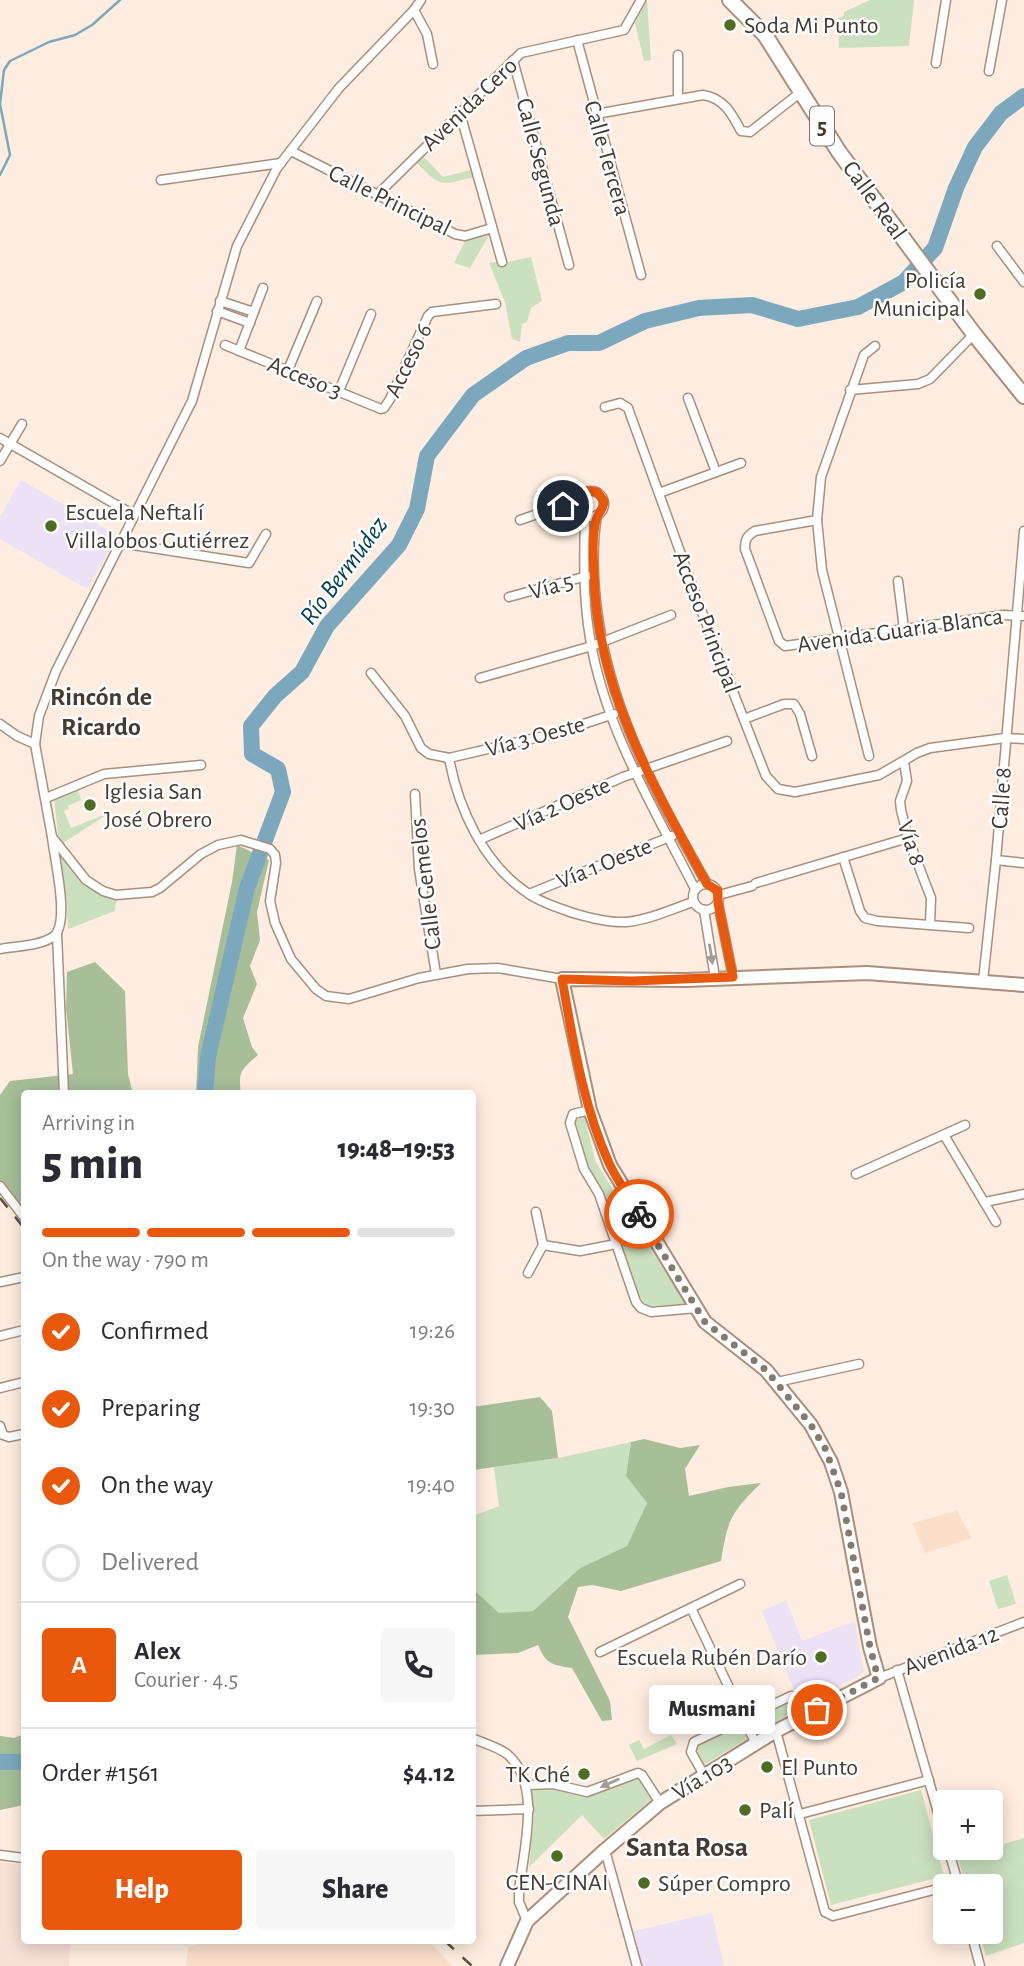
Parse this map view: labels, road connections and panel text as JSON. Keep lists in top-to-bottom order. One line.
{"streets":{"main road":["5","Calle Real","Vía 103"],"street":["Avenida Cero","Calle Tercera","Calle Segunda","Calle Principal","Acceso 6","Acceso 3","Vía 5","Acceso Principal","Avenida Guaria Blanca","Vía 3 Oeste","Calle 8","Vía 2 Oeste","Vía 8","Vía 1 Oeste","Calle Gemelos","Avenida 12"]},"crossings":[["Avenida Cero","Calle Tercera"],["Avenida Cero","Calle Segunda"],["Avenida Cero","Calle Principal"],["Acceso 6","Acceso 3"],["Acceso Principal","Vía 8"],["Avenida Guaria Blanca","Calle 8"],["Avenida 12","Vía 103"]],"districts":["Rincón de Ricardo","Santa Rosa"],"water":["Río Bermúdez"],"places":["Soda Mi Punto","Policía Municipal","Escuela Neftalí Villalobos Gutiérrez","Iglesia San José Obrero","Escuela Rubén Darío","Musmani","El Punto","TK Ché","Palí","CEN-CINAI","Súper Compro"],"page":{"heading":["5 min","Arriving in","19:48–19:53"],"panel":["Alex","Courier · 4.5","Order #1561","$4.12"],"bar":"On the way · 790 m","list":[["Confirmed","19:26"],["Preparing","19:30"],["On the way","19:40"],"Delivered"],"round":"A","bubble":"Musmani","map_buttons":["+","−"],"buttons":["Help","Share"]}}
